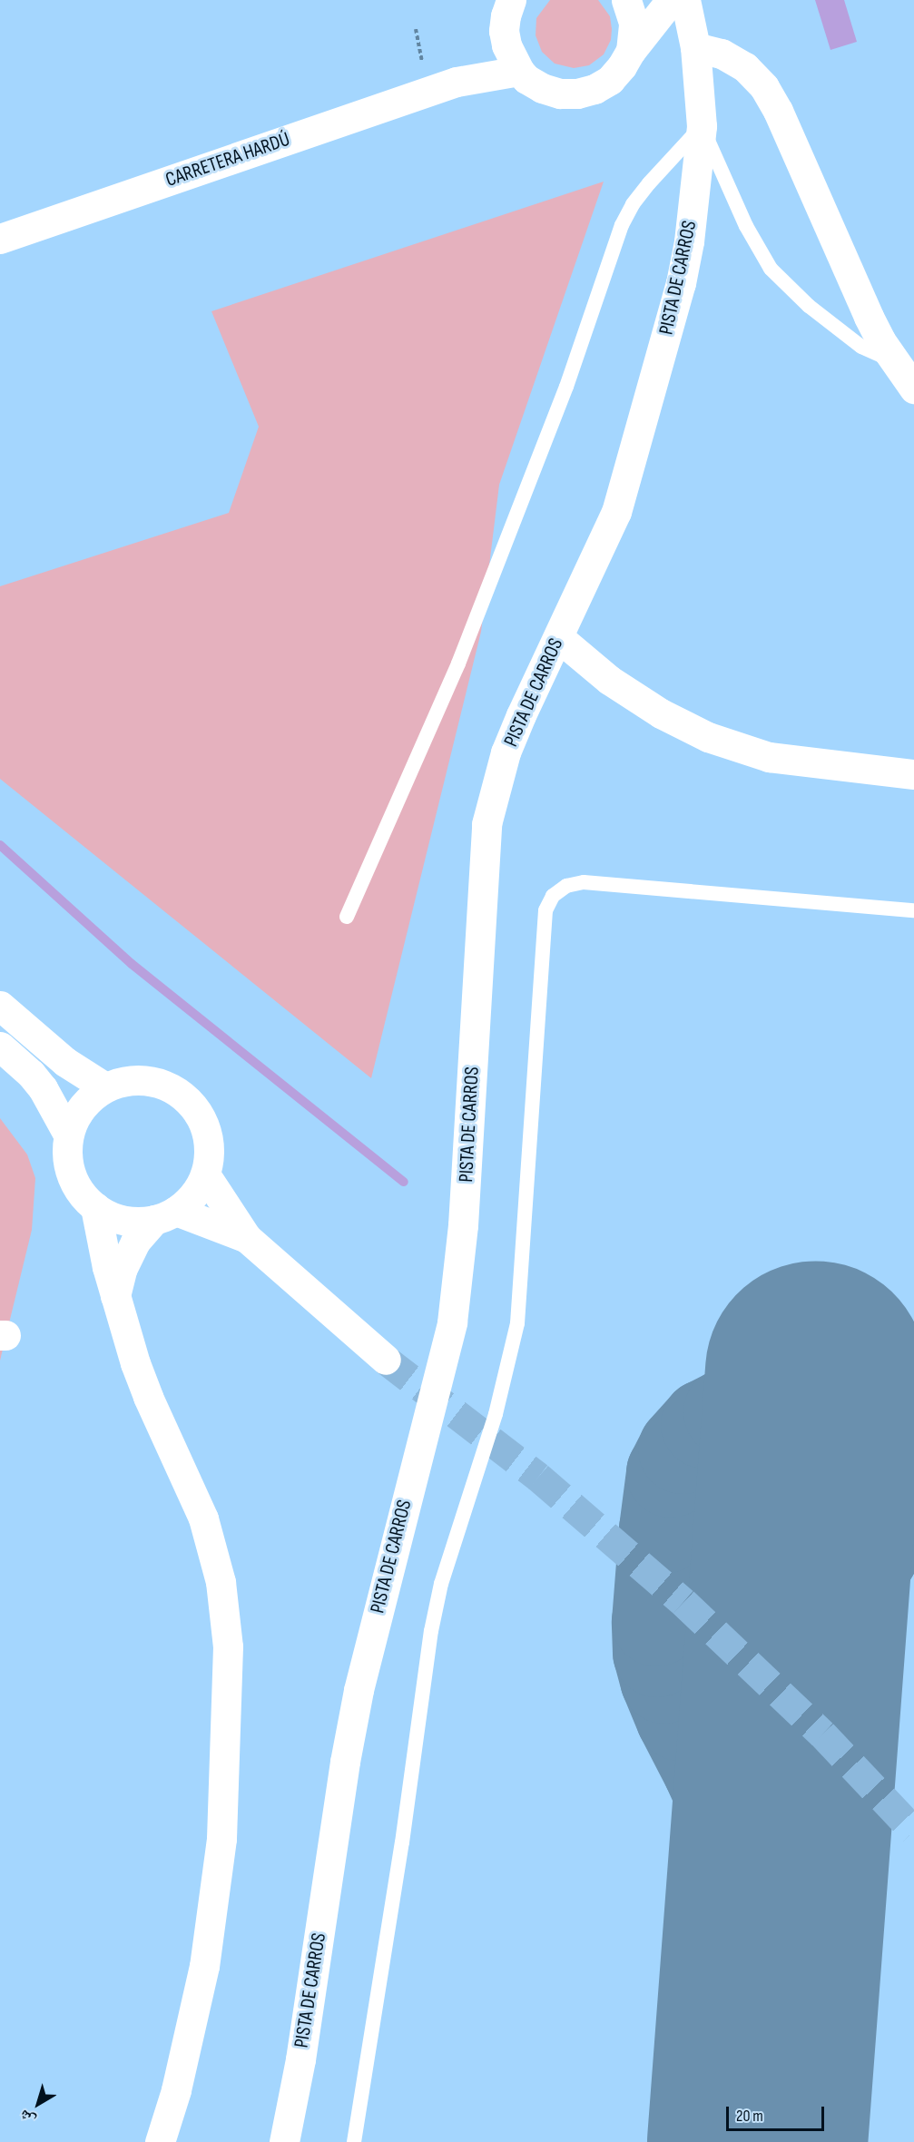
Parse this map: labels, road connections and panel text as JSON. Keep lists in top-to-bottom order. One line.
{"streets":{"street":["CARRETERA HARDÚ","PISTA DE CARROS"]},"scale_bar":"20 m","north":"bottom left"}
